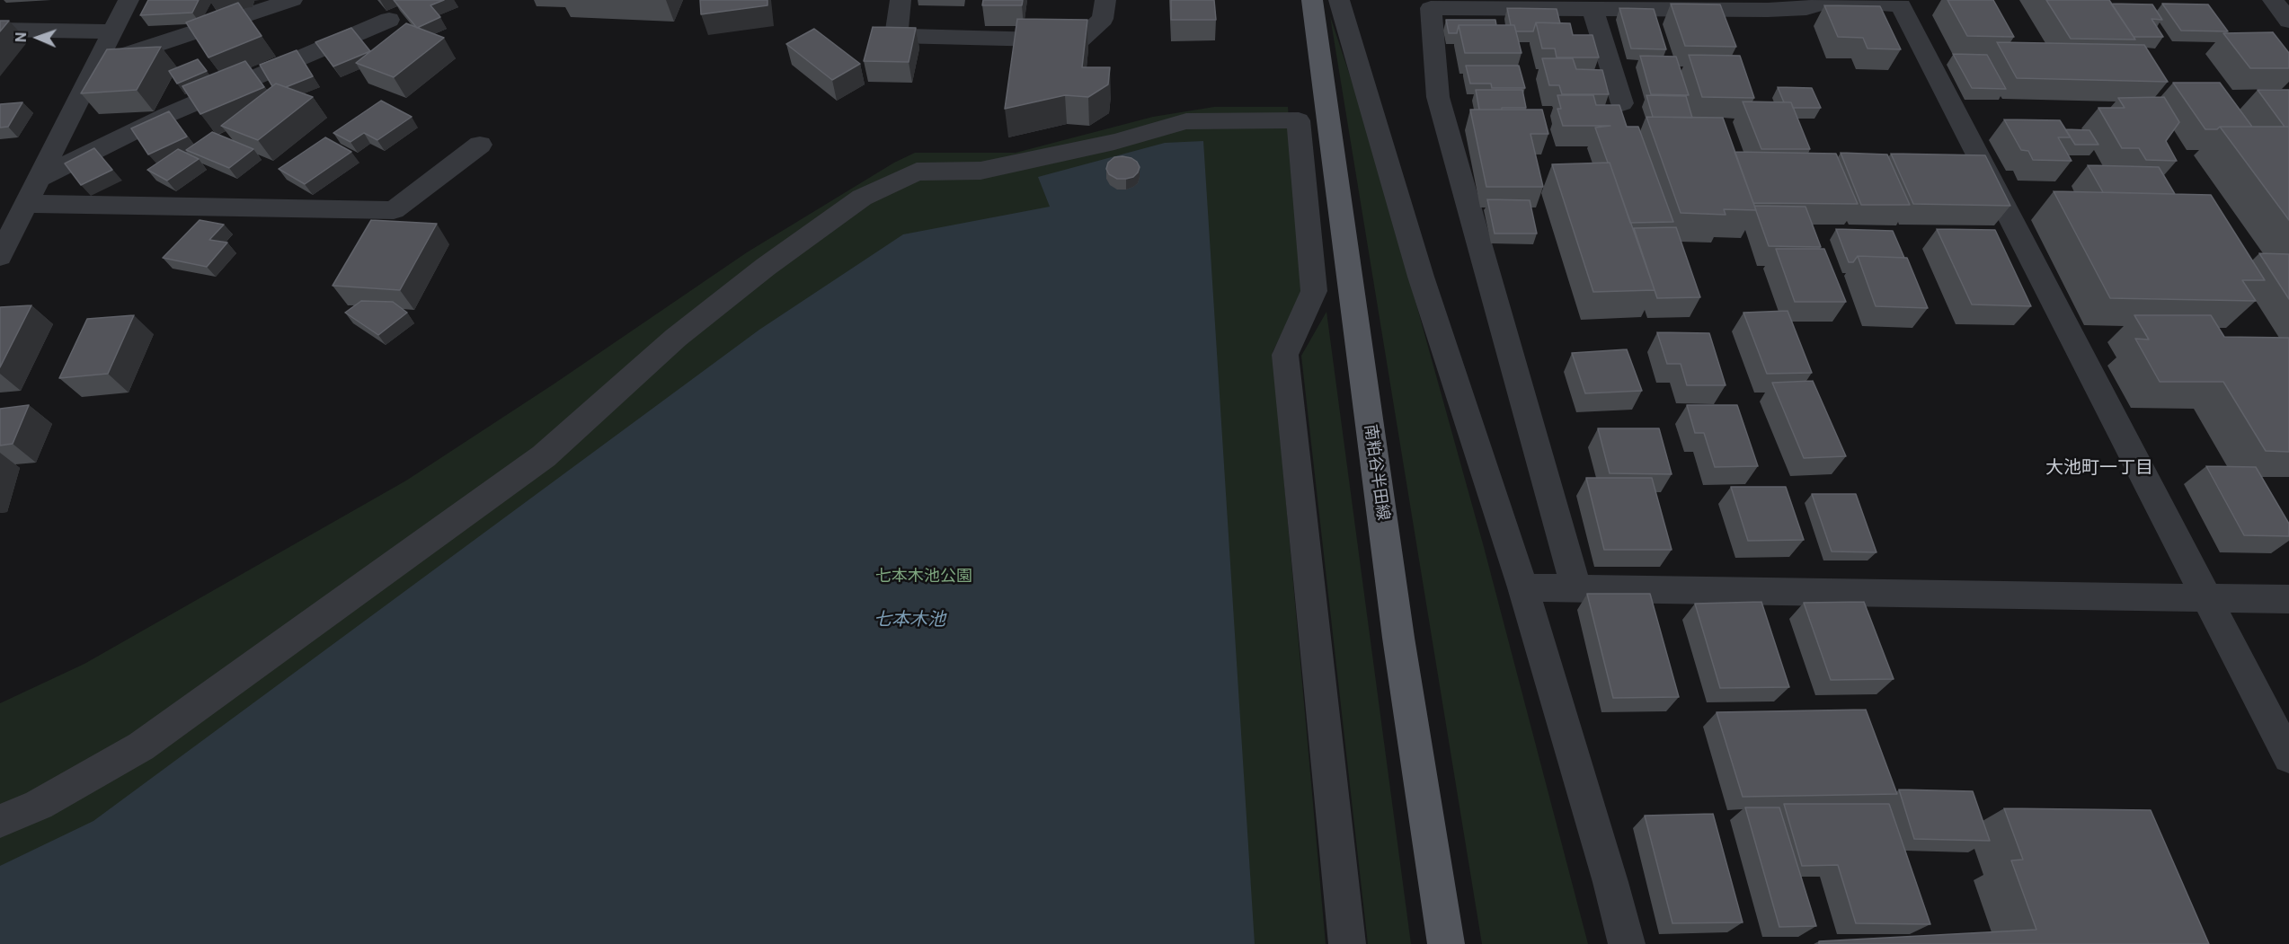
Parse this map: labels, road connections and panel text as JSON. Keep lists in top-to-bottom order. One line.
{"streets":{"main road":["南粕谷半田線"]},"districts":["大池町一丁目"],"water":["七本木池"],"parks":["七本木池公園"],"north":"left"}
